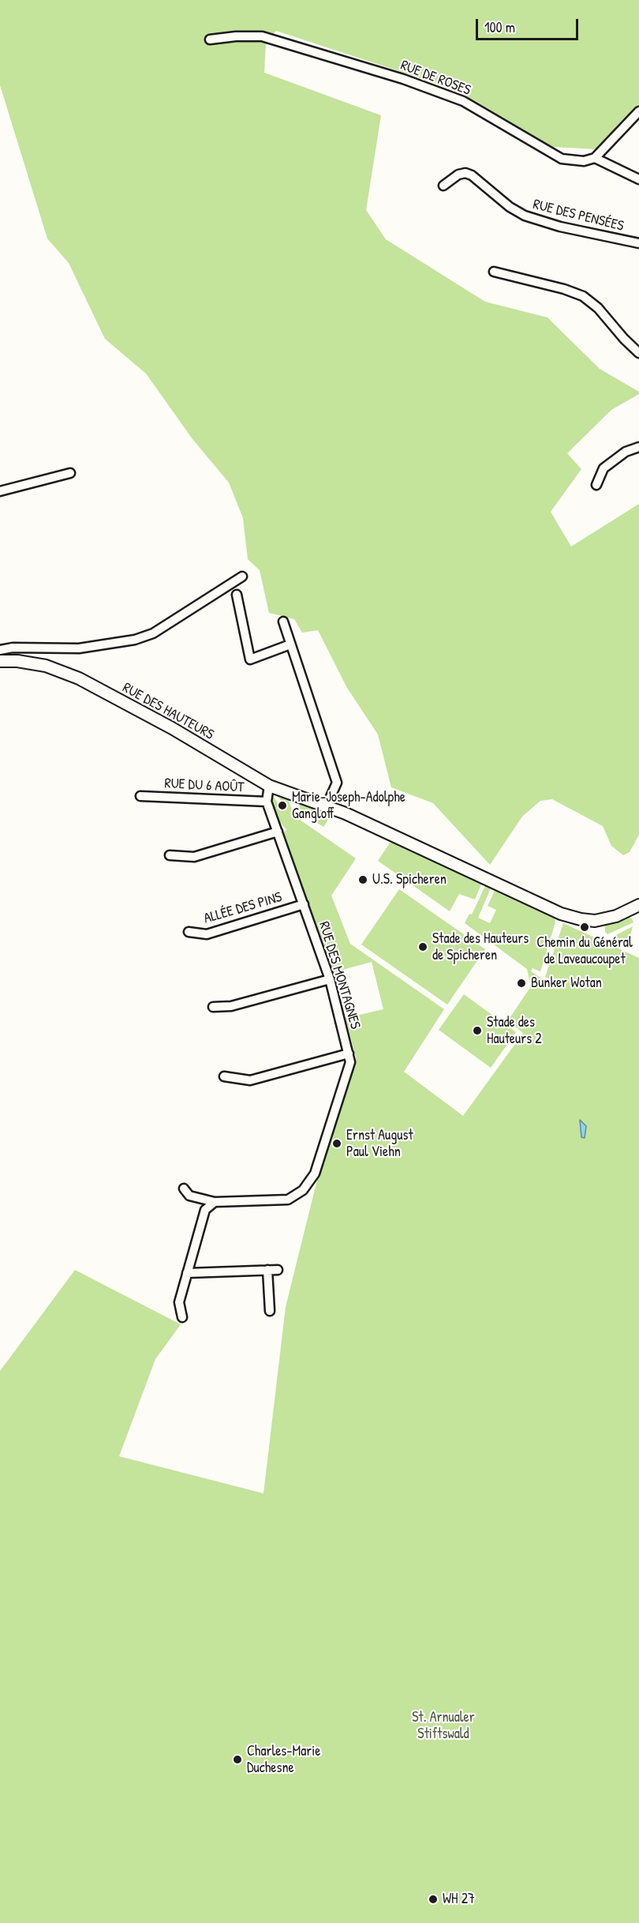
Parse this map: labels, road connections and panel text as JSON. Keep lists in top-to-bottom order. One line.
{"streets":{"street":["RUE DE ROSES","RUE DES PENSÉES","RUE DES HAUTEURS","RUE DU 6 AOÛT","ALLÉE DES PINS","RUE DES MONTAGNES"]},"crossings":[["RUE DES HAUTEURS","RUE DES MONTAGNES"],["RUE DU 6 AOÛT","RUE DES MONTAGNES"],["ALLÉE DES PINS","RUE DES MONTAGNES"]],"parks":["St. Arnualer Stiftswald"],"places":["Marie-Joseph-Adolphe Gangloff","U.S. Spicheren","Chemin du Général de Laveaucoupet","Stade des Hauteurs de Spicheren","Bunker Wotan","Stade des Hauteurs 2","Ernst August Paul Viehn","Charles-Marie Duchesne","WH 27"],"scale_bar":"100 m"}
